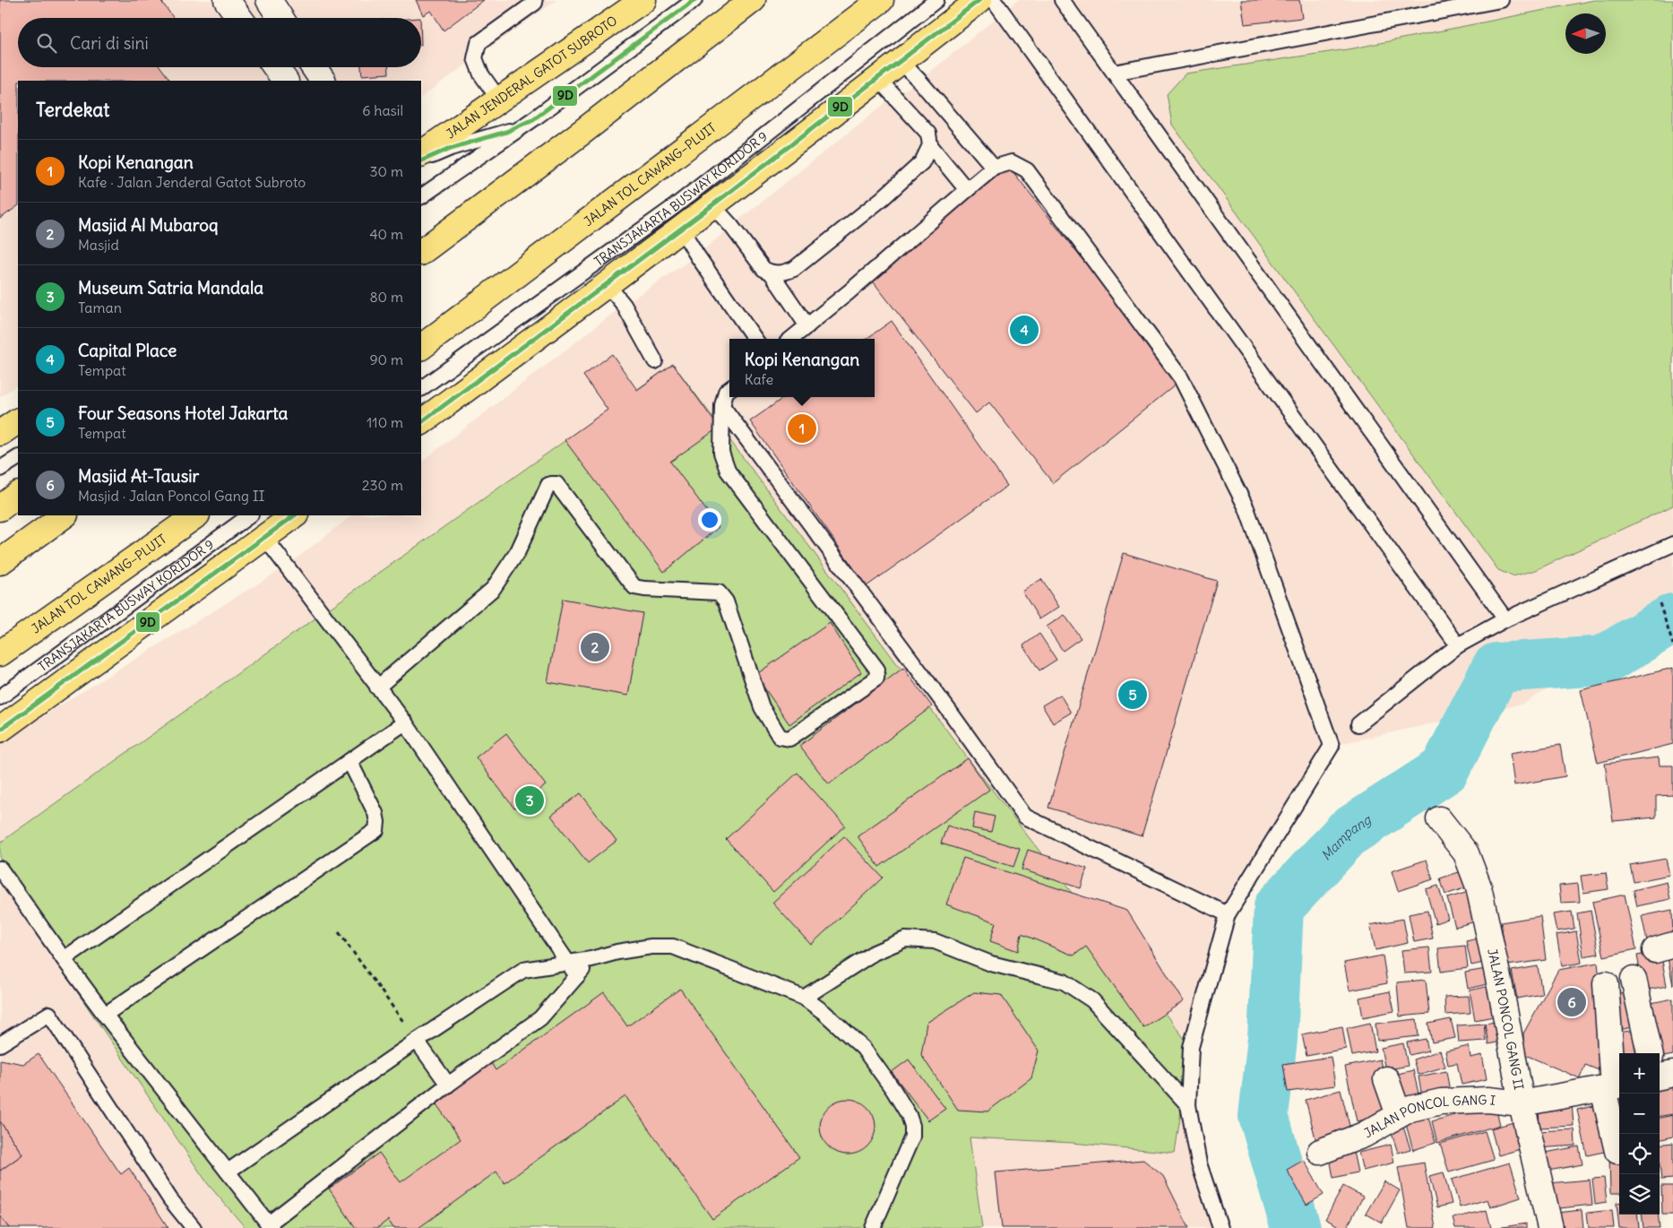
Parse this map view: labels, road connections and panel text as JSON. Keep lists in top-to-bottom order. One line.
{"streets":{"highway":["JALAN JENDERAL GATOT SUBROTO","JALAN TOL CAWANG–PLUIT"],"street":["JALAN PONCOL GANG II","JALAN PONCOL GANG I"],"lane":["TRANSJAKARTA BUSWAY KORIDOR 9"]},"crossings":[["JALAN PONCOL GANG II","JALAN PONCOL GANG I"]],"water":["Mampang"],"lines":["transit line 9D"],"north":"left","page":{"search":"Cari di sini","heading":["Terdekat","6 hasil"],"list":[{"mark":"1","name":"Kopi Kenangan","note":"Kafe · Jalan Jenderal Gatot Subroto","value":"30 m"},{"mark":"2","name":"Masjid Al Mubaroq","note":"Masjid","value":"40 m"},{"mark":"3","name":"Museum Satria Mandala","note":"Taman","value":"80 m"},{"mark":"4","name":"Capital Place","note":"Tempat","value":"90 m"},{"mark":"5","name":"Four Seasons Hotel Jakarta","note":"Tempat","value":"110 m"},{"mark":"6","name":"Masjid At-Tausir","note":"Masjid · Jalan Poncol Gang II","value":"230 m"}],"pins":["4","1","2","5","3","6"],"popup":["Kopi Kenangan","Kafe"],"map_buttons":["+","−"]}}
